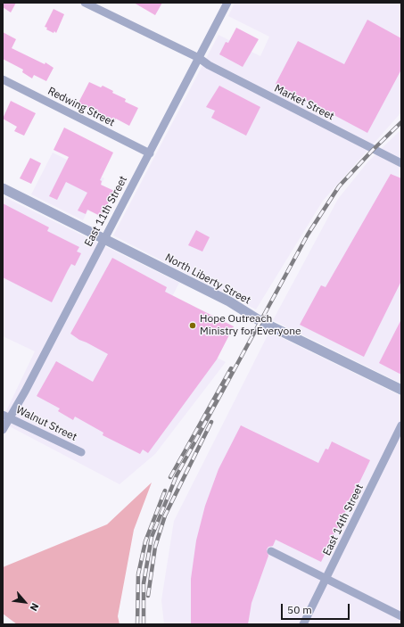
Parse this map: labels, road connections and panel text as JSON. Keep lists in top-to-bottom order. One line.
{"streets":{"street":["Market Street","Redwing Street","East 11th Street","North Liberty Street","Walnut Street","East 14th Street"]},"crossings":[["Market Street","East 11th Street"],["Redwing Street","East 11th Street"],["East 11th Street","North Liberty Street"],["East 11th Street","Walnut Street"]],"places":["Hope Outreach Ministry for Everyone"],"scale_bar":"50 m","north":"bottom right"}
